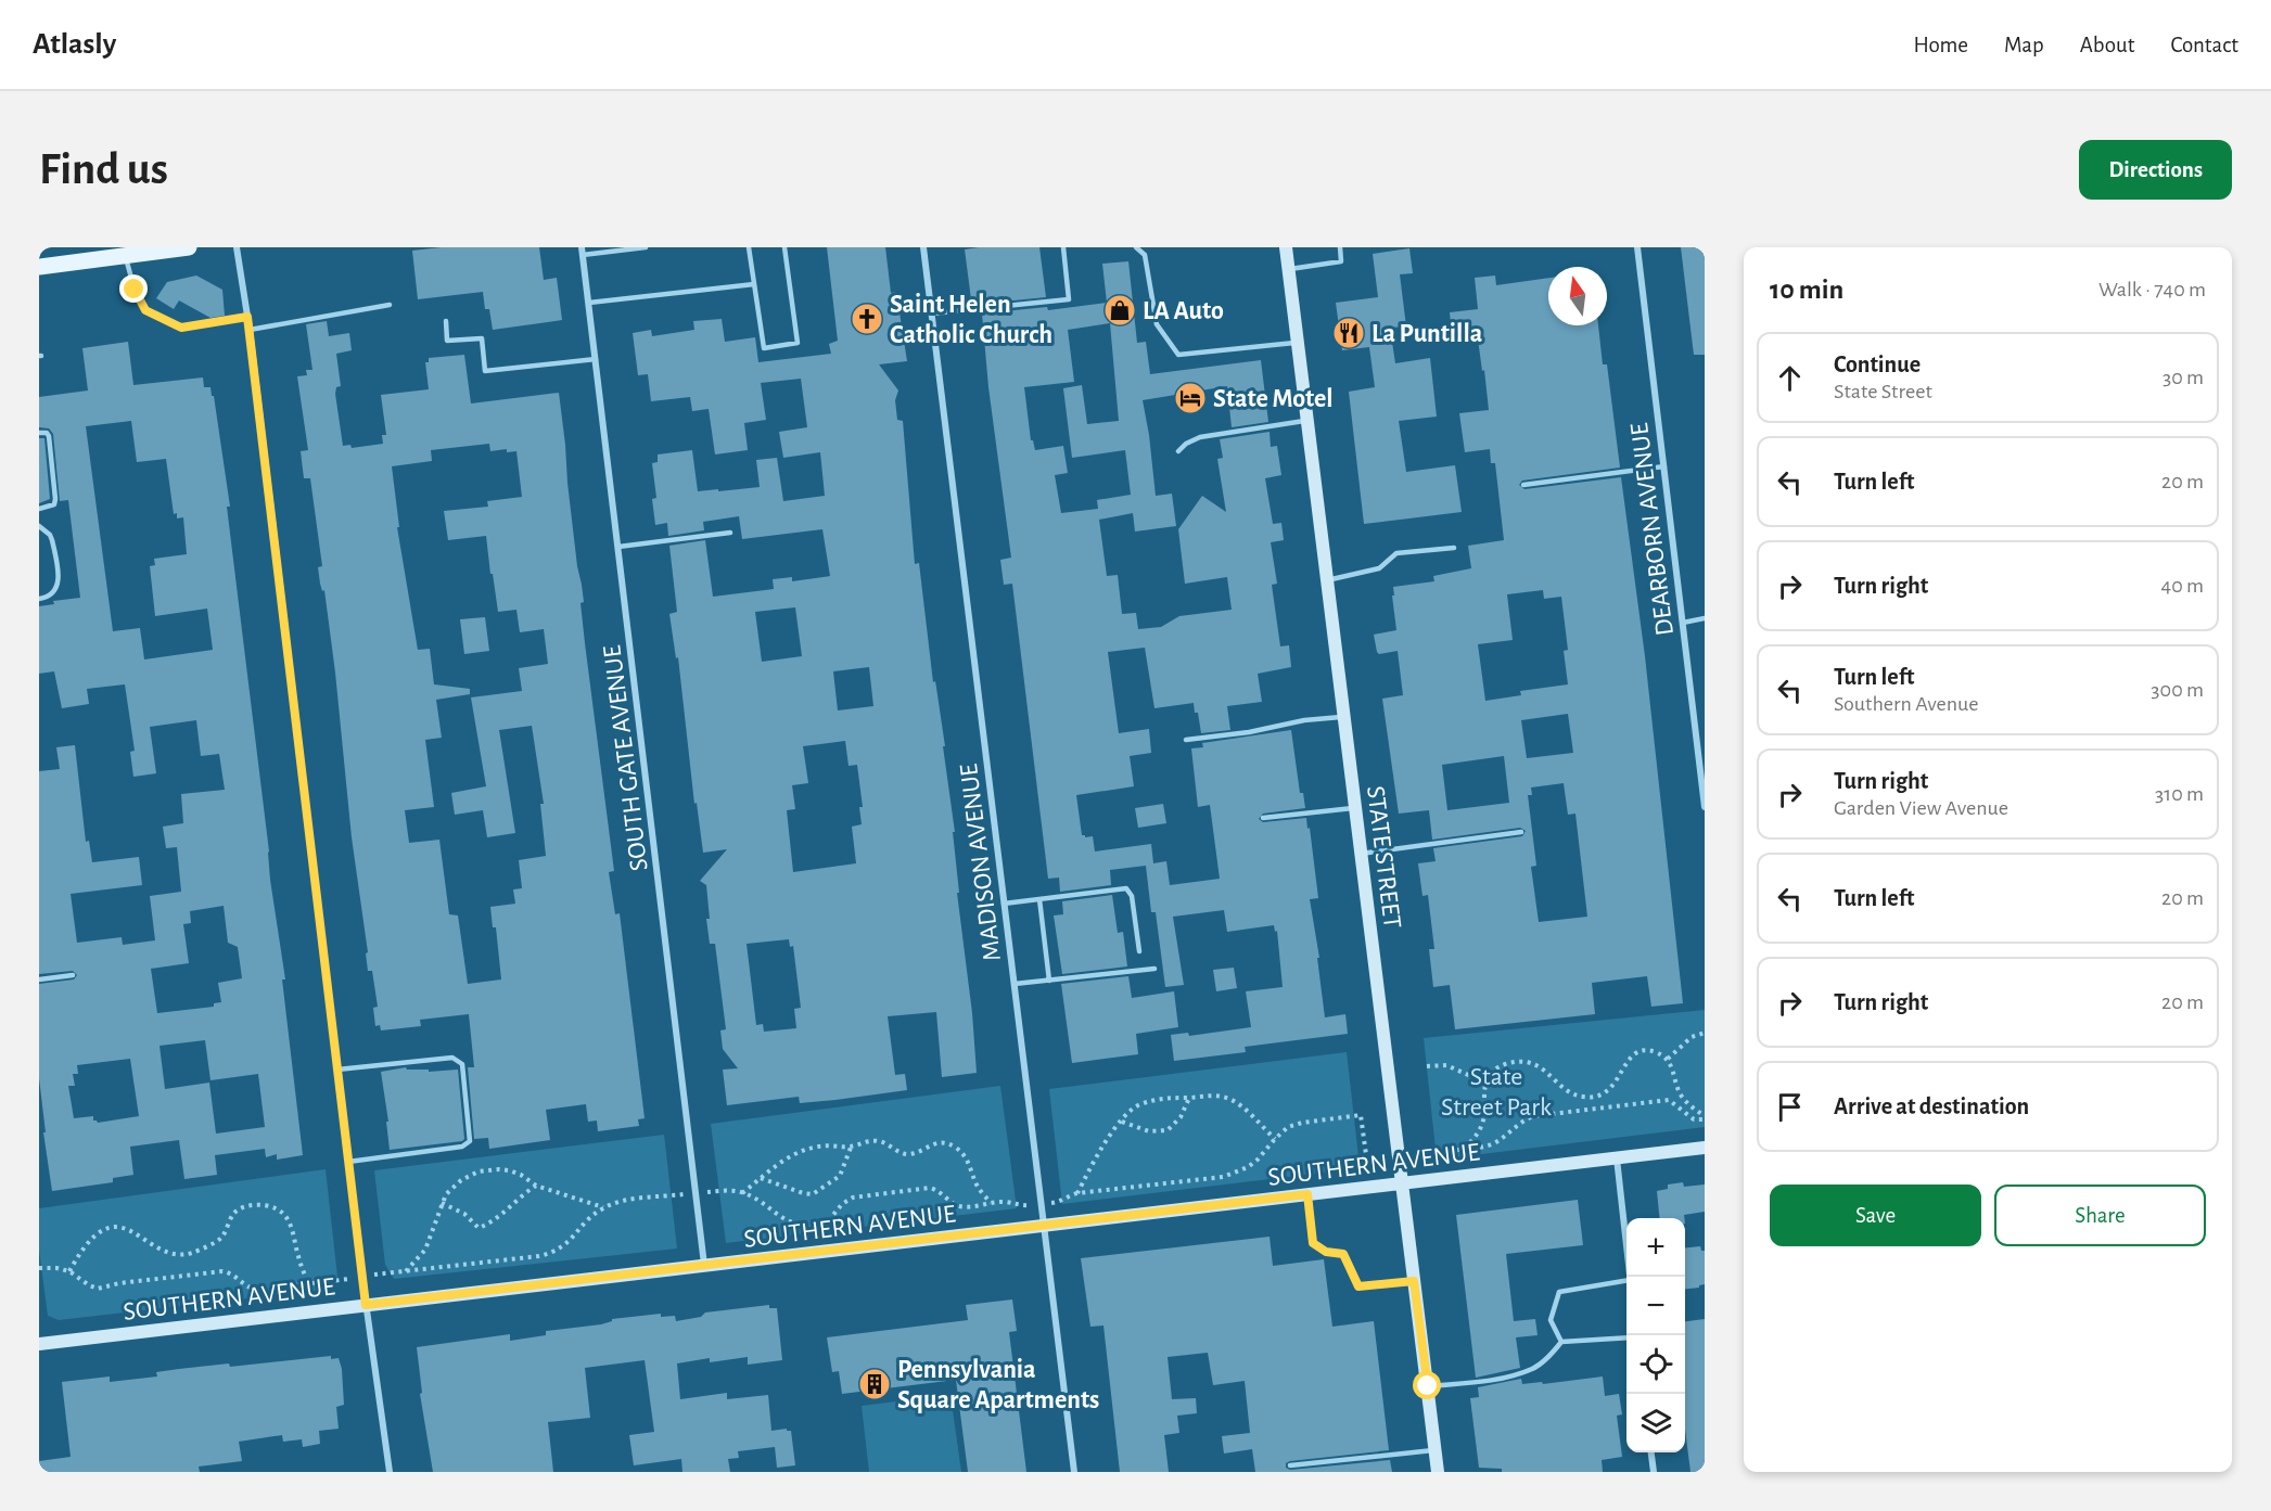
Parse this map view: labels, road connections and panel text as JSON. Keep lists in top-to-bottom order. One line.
{"streets":{"street":["DEARBORN AVENUE","SOUTH GATE AVENUE","STATE STREET","MADISON AVENUE","SOUTHERN AVENUE"]},"crossings":[["SOUTH GATE AVENUE","SOUTHERN AVENUE"],["STATE STREET","SOUTHERN AVENUE"],["MADISON AVENUE","SOUTHERN AVENUE"]],"parks":["State Street Park"],"places":{"shop":["LA Auto"],"church":["Saint Helen Catholic Church"],"restaurant":["La Puntilla"],"hotel":["State Motel"],"building":["Pennsylvania Square Apartments"]},"north":"top","page":{"header":"Atlasly","nav":["Home","Map","About","Contact"],"buttons":["Directions",["Save","Share"]],"title":"Find us","heading":["10 min","Walk · 740 m"],"list":[["Continue","State Street","30 m"],["Turn left","20 m"],["Turn right","40 m"],["Turn left","Southern Avenue","300 m"],["Turn right","Garden View Avenue","310 m"],["Turn left","20 m"],["Turn right","20 m"],"Arrive at destination"],"map_buttons":["+","−"]}}
